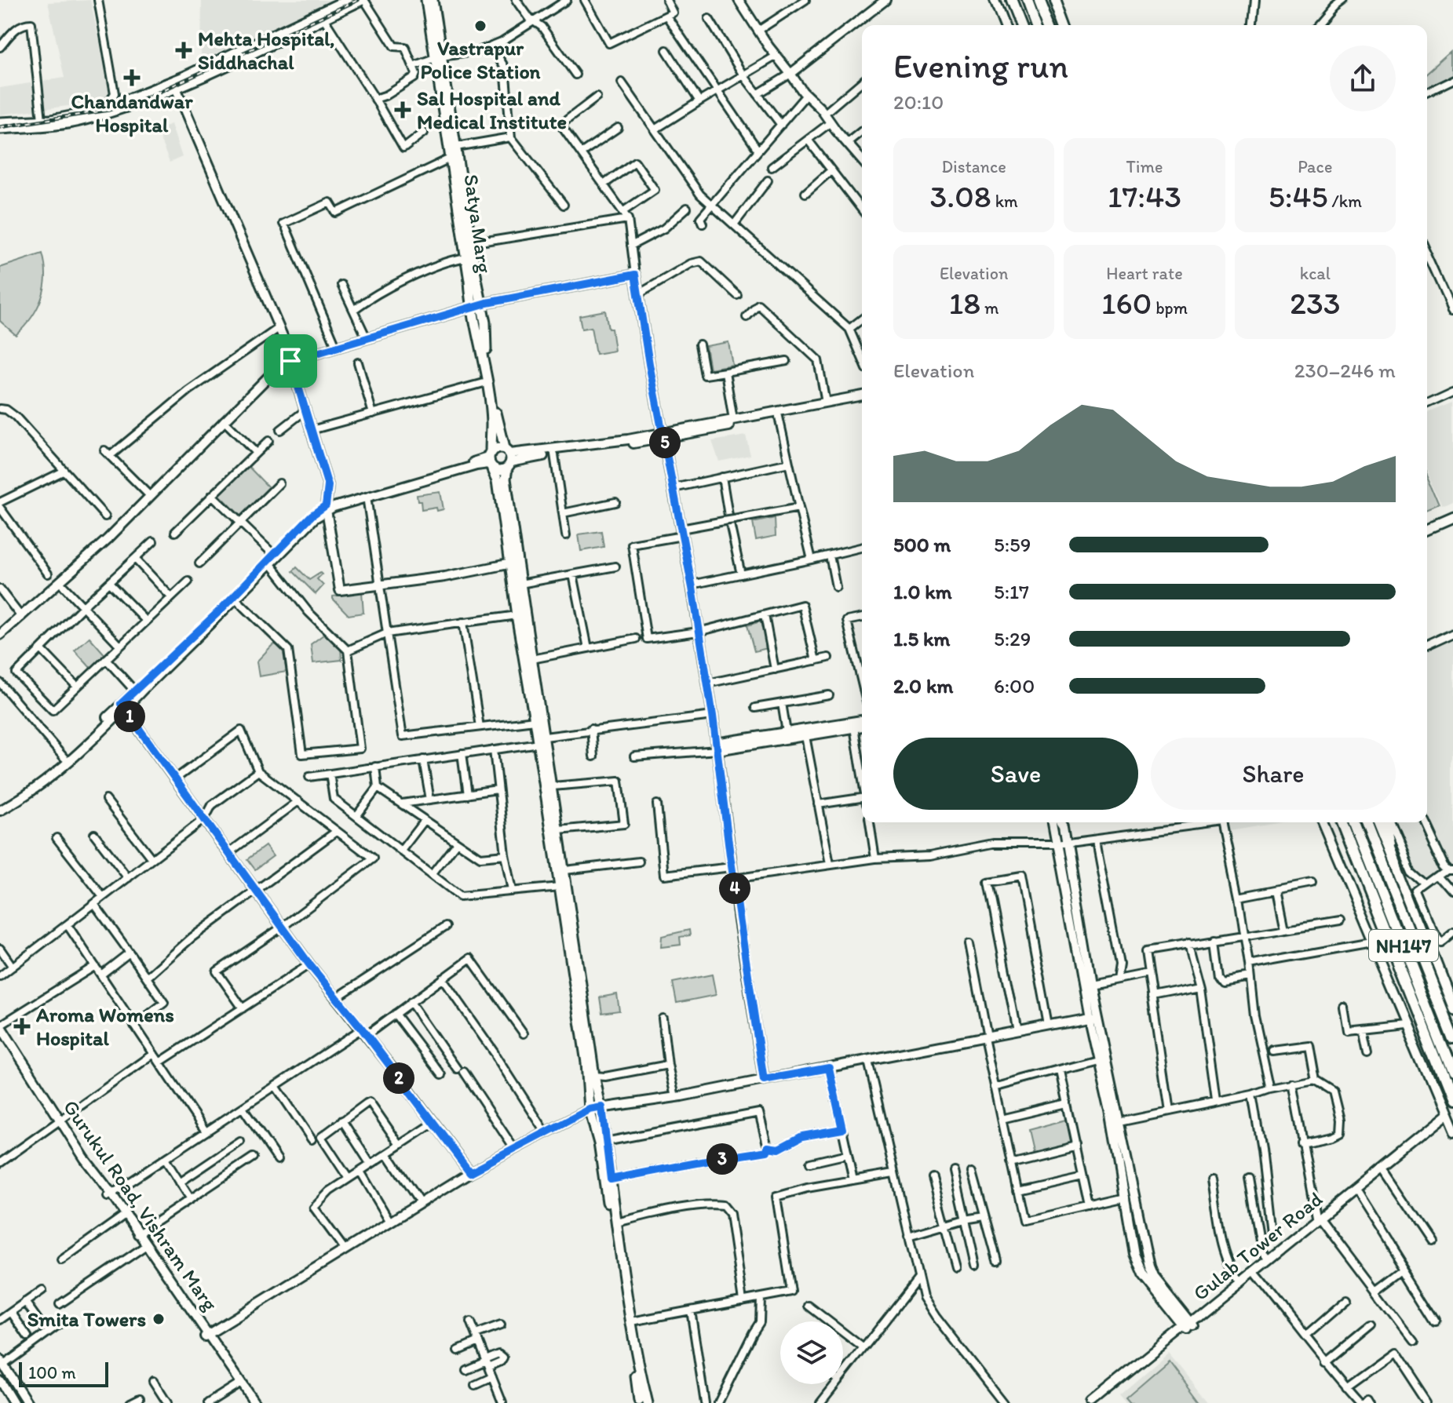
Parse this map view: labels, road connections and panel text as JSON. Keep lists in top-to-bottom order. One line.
{"streets":{"main road":["Satya Marg","NH147"],"street":["Gurukul Road, Vishram Marg","Gulab Tower Road"]},"places":{"other":["Vastrapur Police Station","Smita Towers"],"health":["Mehta Hospital, Siddhachal","Chandandwar Hospital","Sal Hospital and Medical Institute","Aroma Womens Hospital"]},"scale_bar":"100 m","page":{"heading":["Evening run","20:10"],"stats":[["Distance","3.08 km"],["Time","17:43"],["Pace","5:45 /km"],["Elevation","18 m"],["Heart rate","160 bpm"],["kcal","233"]],"chart":["Elevation","230–246 m"],"pins":["5","1","4","2","3"],"list":[{"name":"500 m","note":"5:59"},{"name":"1.0 km","note":"5:17"},{"name":"1.5 km","note":"5:29"},{"name":"2.0 km","note":"6:00"}],"buttons":["Save","Share"],"scale":"100 m"}}
